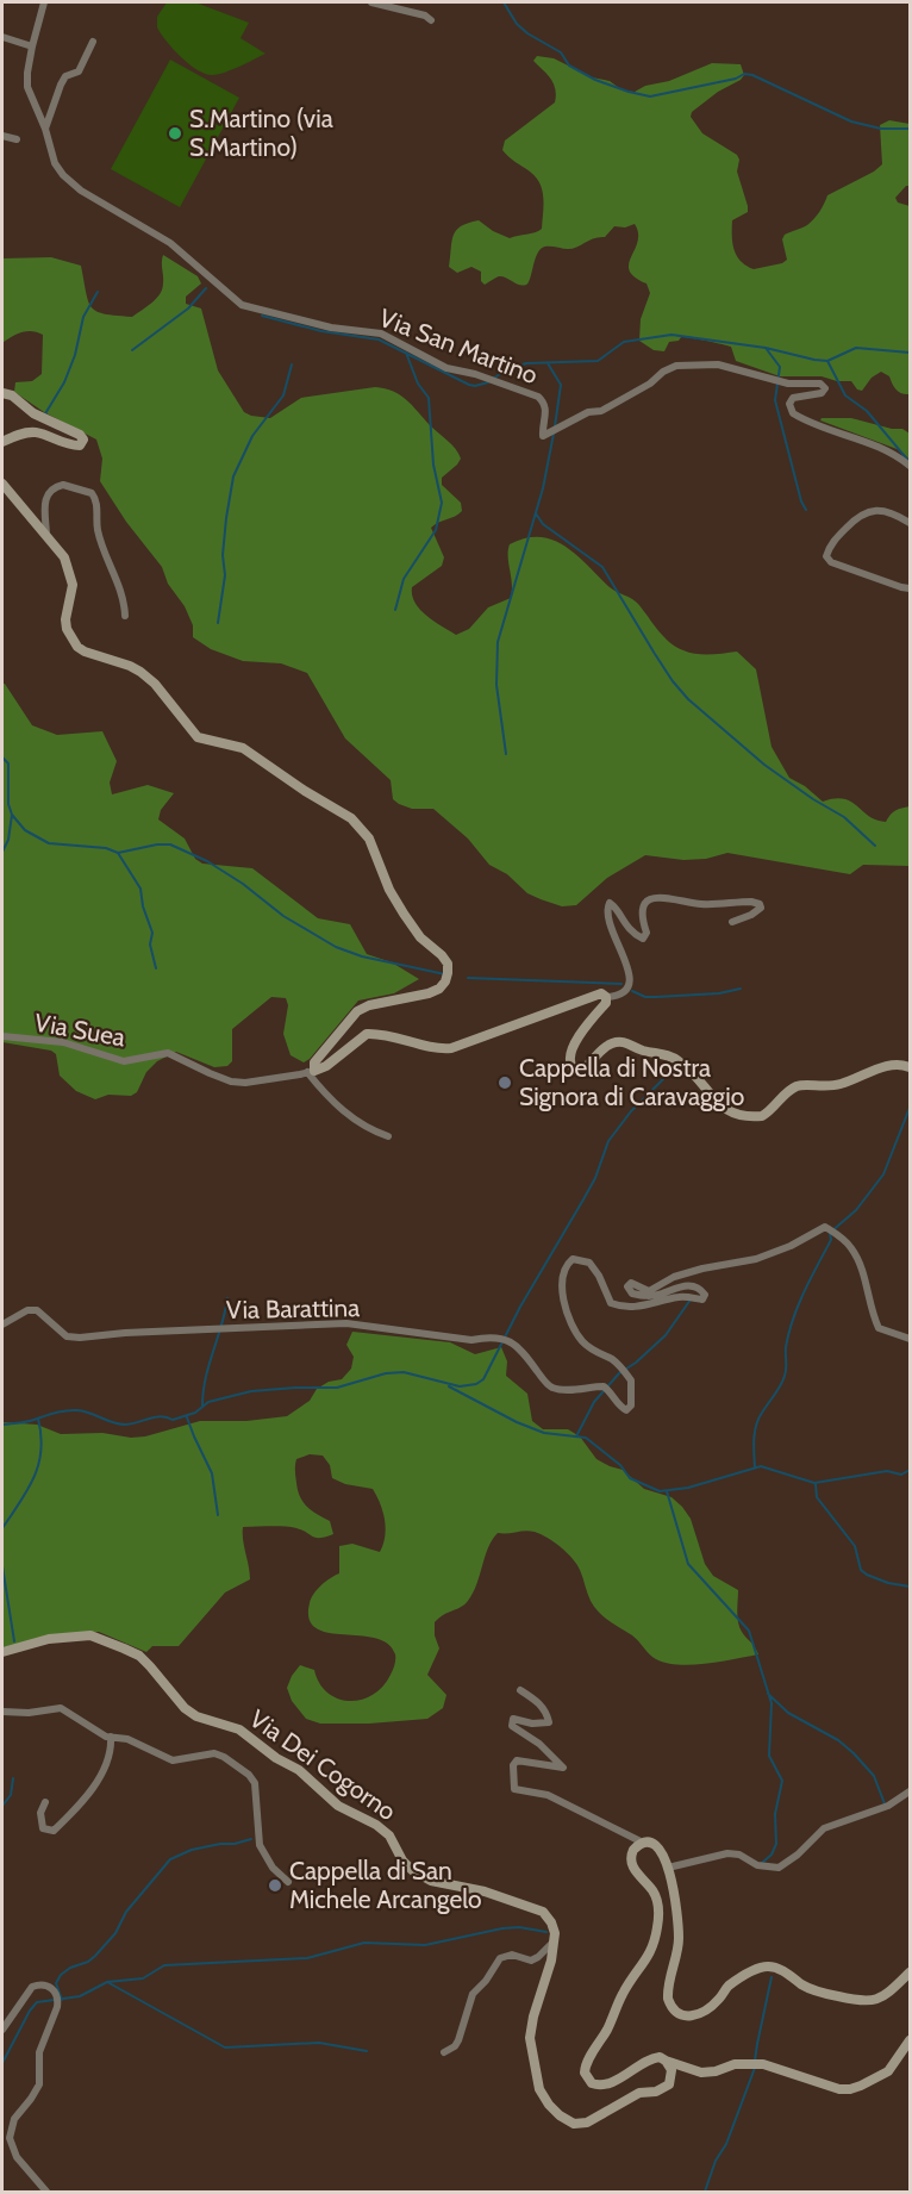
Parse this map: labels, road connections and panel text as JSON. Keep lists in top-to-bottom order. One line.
{"streets":{"street":["Via San Martino","Via Suea","Via Barattina","Via Dei Cogorno"]},"places":["S.Martino (via S.Martino)","Cappella di Nostra Signora di Caravaggio","Cappella di San Michele Arcangelo"]}
